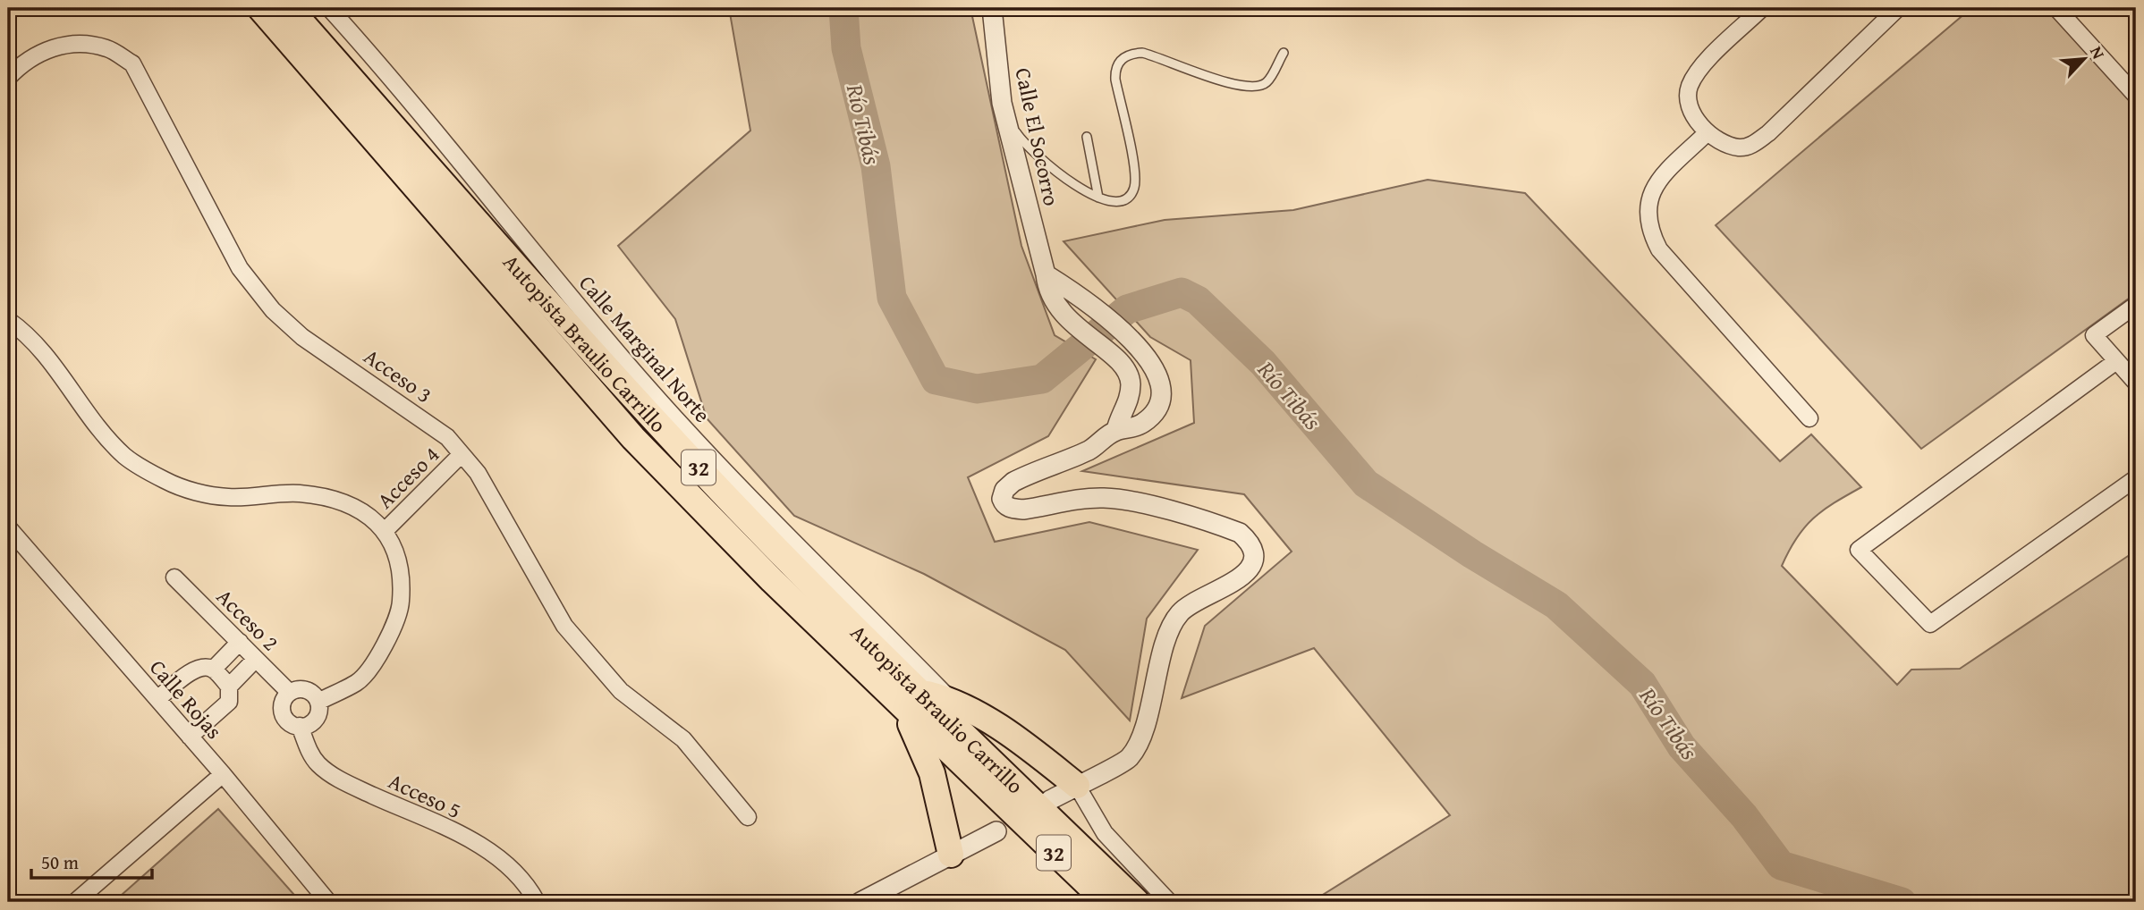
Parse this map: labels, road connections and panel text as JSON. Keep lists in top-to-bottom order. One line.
{"streets":{"highway":["Autopista Braulio Carrillo","32"],"street":["Calle El Socorro","Calle Marginal Norte","Acceso 3","Acceso 4","Acceso 2","Calle Rojas","Acceso 5"]},"crossings":[["Acceso 3","Acceso 4"],["Acceso 2","Acceso 5"]],"water":["Río Tibás"],"scale_bar":"50 m","north":"top right"}
